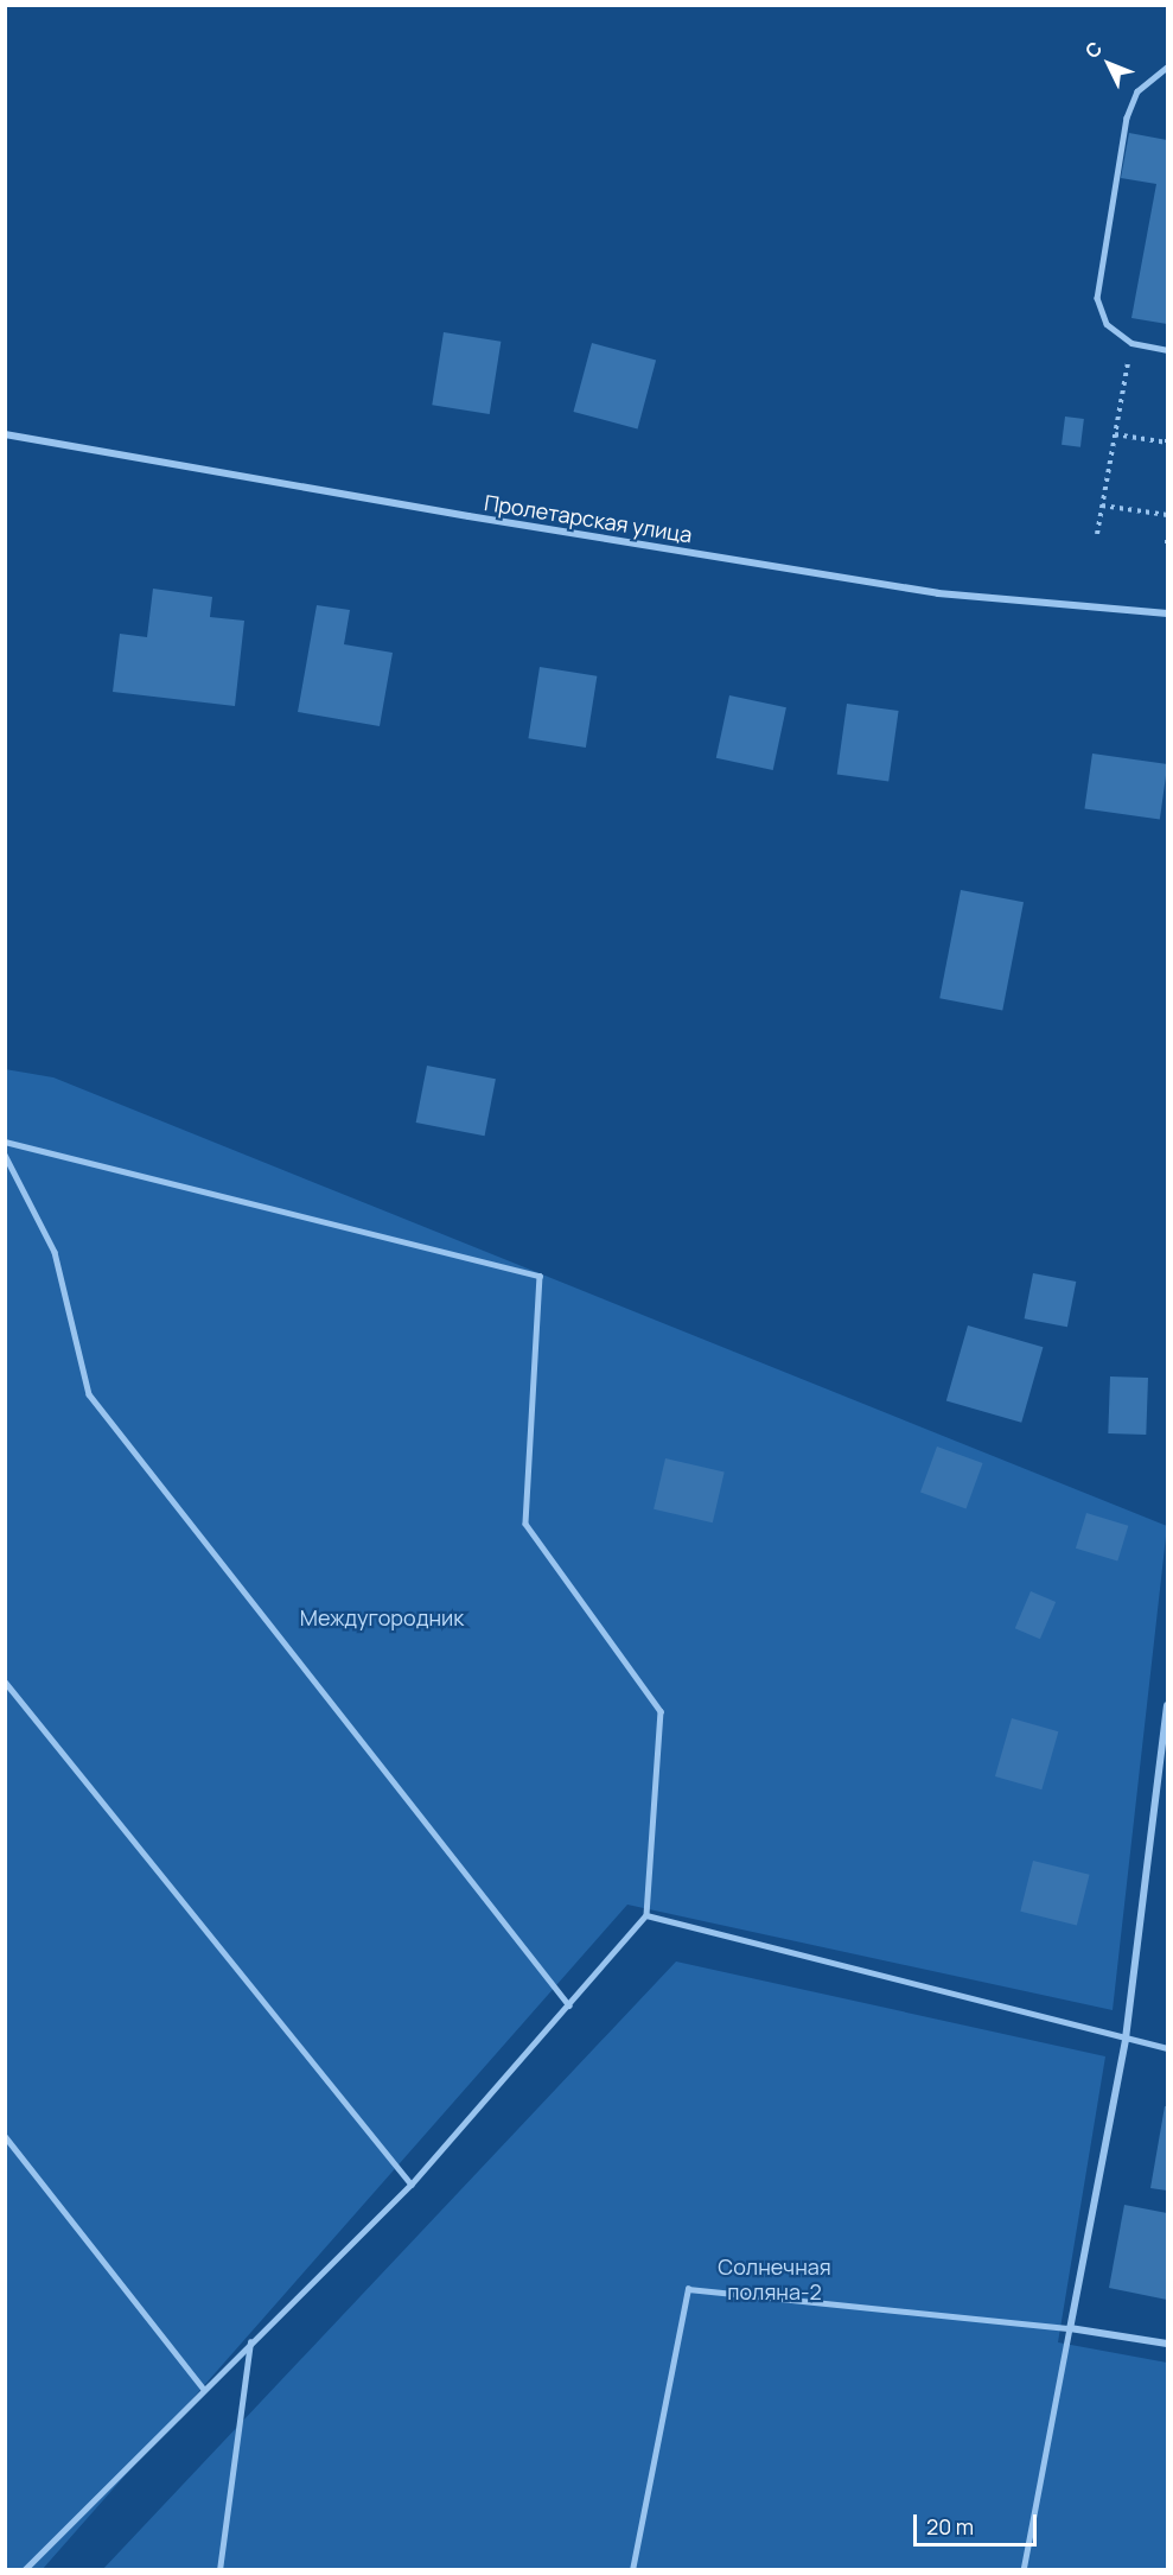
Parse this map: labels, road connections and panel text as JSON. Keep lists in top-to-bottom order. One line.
{"streets":{"street":["Пролетарская улица"]},"parks":["Междугородник","Солнечная поляна-2"],"scale_bar":"20 m","north":"top left"}
